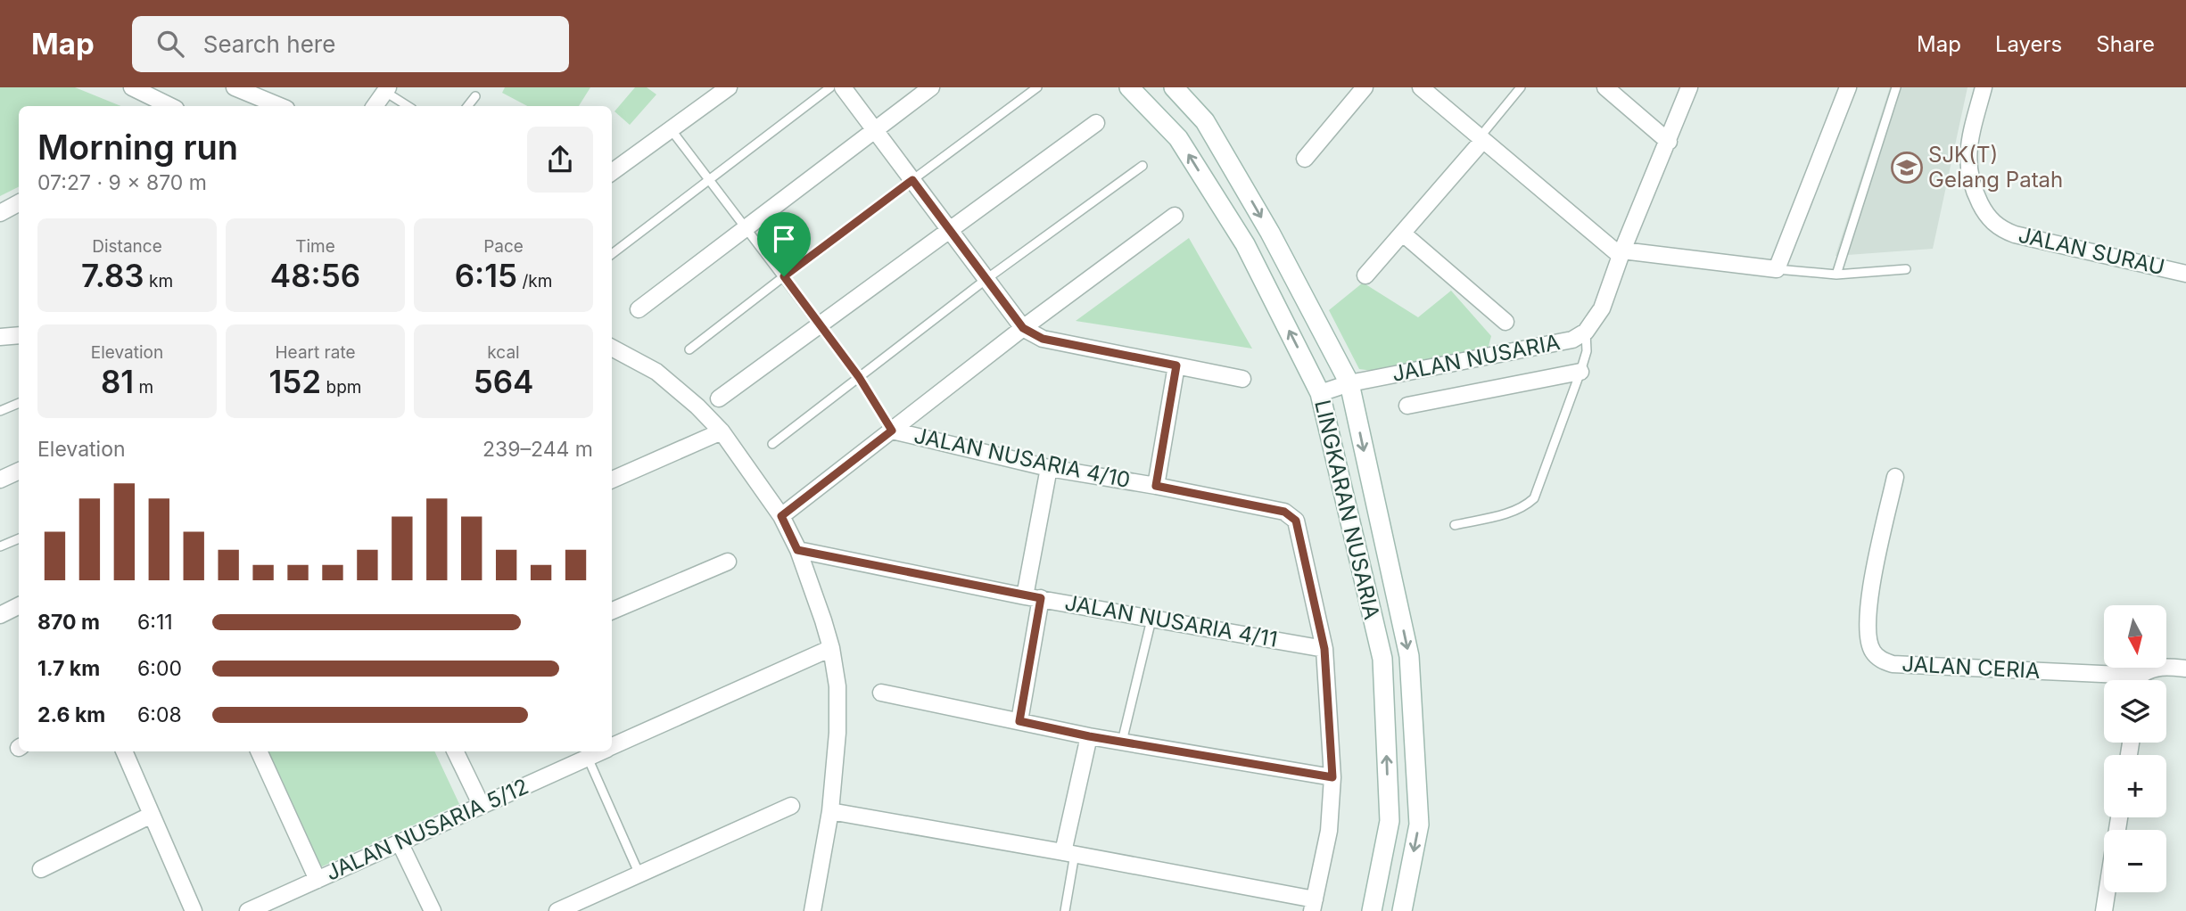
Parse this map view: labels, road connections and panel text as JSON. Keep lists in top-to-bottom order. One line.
{"streets":{"main road":["LINGKARAN NUSARIA"],"street":["JALAN SURAU","JALAN NUSARIA","JALAN NUSARIA 4/10","JALAN NUSARIA 4/11","JALAN CERIA","JALAN NUSARIA 5/12"]},"crossings":[["JALAN NUSARIA","LINGKARAN NUSARIA"],["JALAN NUSARIA 4/10","JALAN NUSARIA 4/11"]],"places":{"school or university":["SJK(T) Gelang Patah"]},"north":"bottom","page":{"header":"Map","search":"Search here","nav":["Map","Layers","Share"],"heading":["Morning run","07:27 · 9 × 870 m"],"stats":[["Distance","7.83 km"],["Time","48:56"],["Pace","6:15 /km"],["Elevation","81 m"],["Heart rate","152 bpm"],["kcal","564"]],"chart":["Elevation","239–244 m"],"list":[{"name":"870 m","note":"6:11"},{"name":"1.7 km","note":"6:00"},{"name":"2.6 km","note":"6:08"}],"map_buttons":["+","−"]}}
